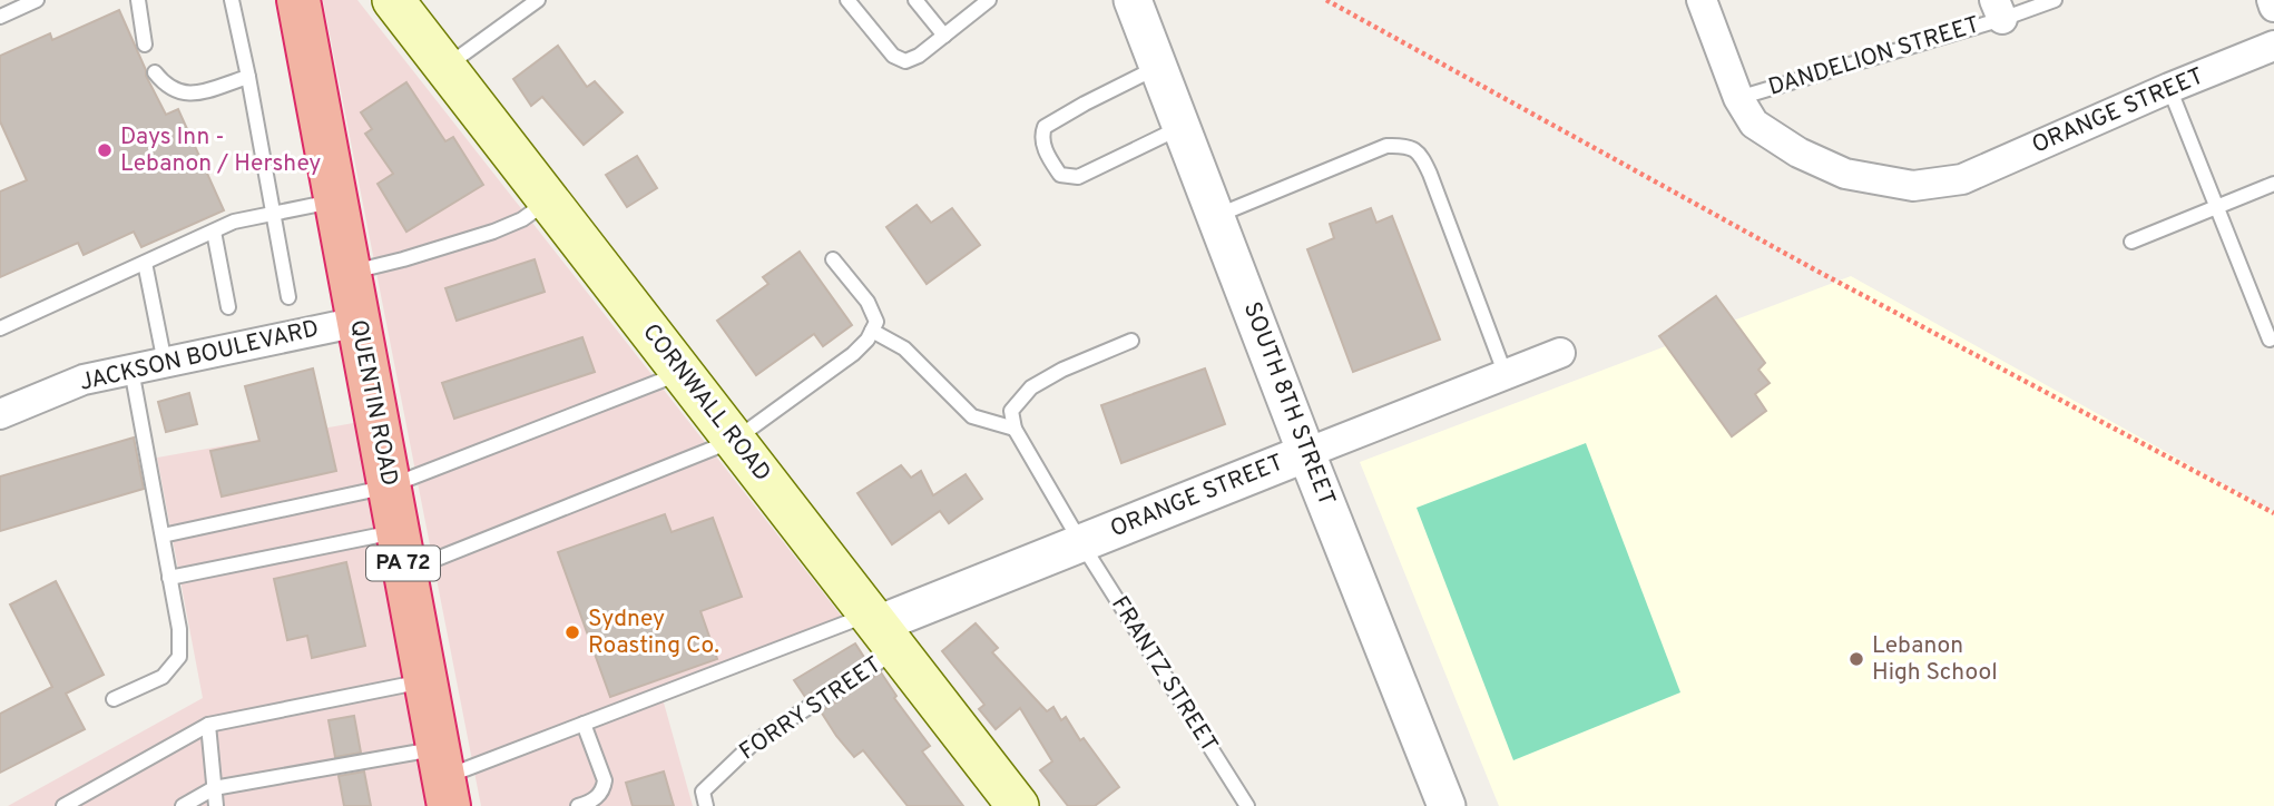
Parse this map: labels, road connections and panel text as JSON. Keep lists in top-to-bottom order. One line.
{"streets":{"highway":["QUENTIN ROAD","PA 72"],"main road":["CORNWALL ROAD"],"street":["ORANGE STREET","JACKSON BOULEVARD","SOUTH 8TH STREET"],"lane":["DANDELION STREET","FRANTZ STREET","FORRY STREET"]},"crossings":[["DANDELION STREET","ORANGE STREET"],["ORANGE STREET","CORNWALL ROAD"],["ORANGE STREET","SOUTH 8TH STREET"],["ORANGE STREET","FRANTZ STREET"],["ORANGE STREET","FORRY STREET"],["JACKSON BOULEVARD","QUENTIN ROAD"],["CORNWALL ROAD","FORRY STREET"]],"places":["Days Inn - Lebanon / Hershey","Sydney Roasting Co.","Lebanon High School"]}
